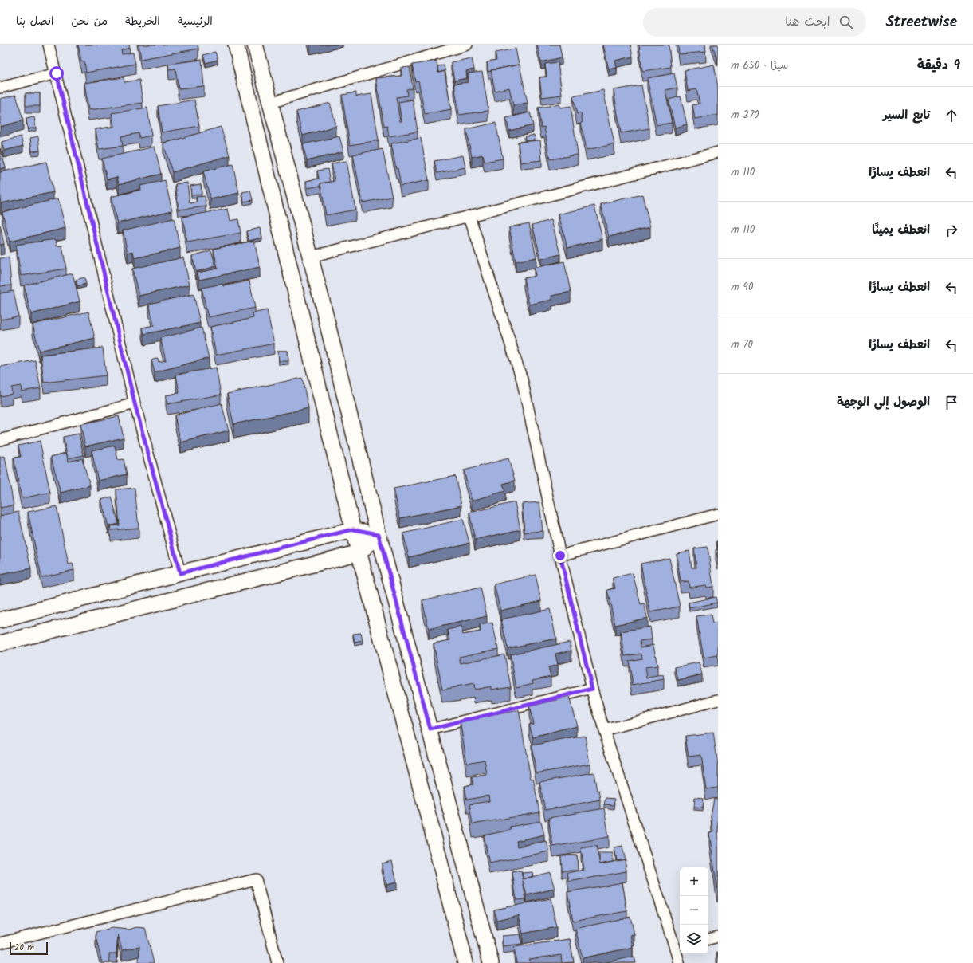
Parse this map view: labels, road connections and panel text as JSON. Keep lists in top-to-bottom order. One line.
{"scale_bar":"20 m","page":{"header":"Streetwise","search":"ابحث هنا","nav":["الرئيسية","الخريطة","من نحن","اتصل بنا"],"heading":["9 دقيقة","سيرًا · 650 m"],"list":[["تابع السير","270 m"],["انعطف يسارًا","110 m"],["انعطف يمينًا","110 m"],["انعطف يسارًا","90 m"],["انعطف يسارًا","70 m"],"الوصول إلى الوجهة"],"map_buttons":["+","−"],"scale":"20 m"}}
